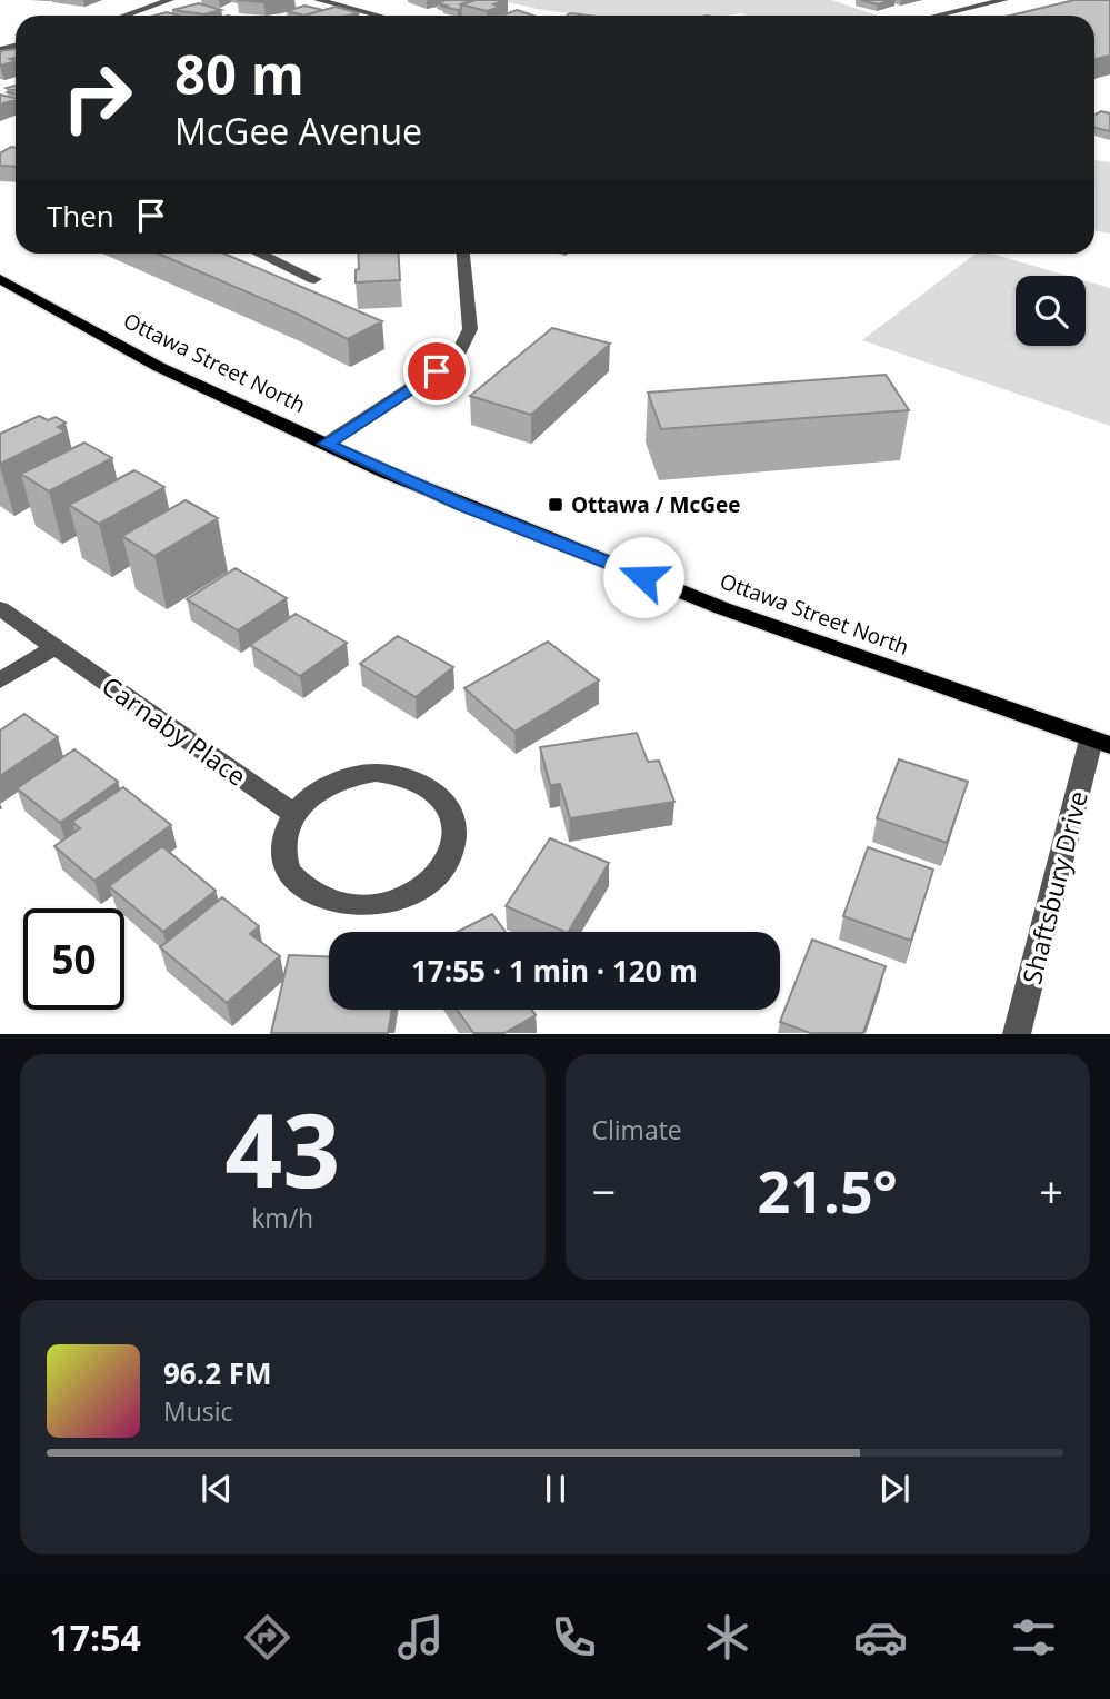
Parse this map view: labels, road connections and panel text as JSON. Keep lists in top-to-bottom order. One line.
{"streets":{"main road":["Ottawa Street North"],"street":["Carnaby Place","Shaftsbury Drive"]},"crossings":[["Ottawa Street North","Shaftsbury Drive"]],"places":{"transit":["Ottawa / McGee"]},"page":{"turn":["80 m","McGee Avenue"],"then":"Then","limit":"50","trip":"17:55 · 1 min · 120 m","tile":[["43","km/h"],"Climate"],"heat":["−","21.5°","+"],"song":["96.2 FM","Music"],"tabs":"17:54"}}
